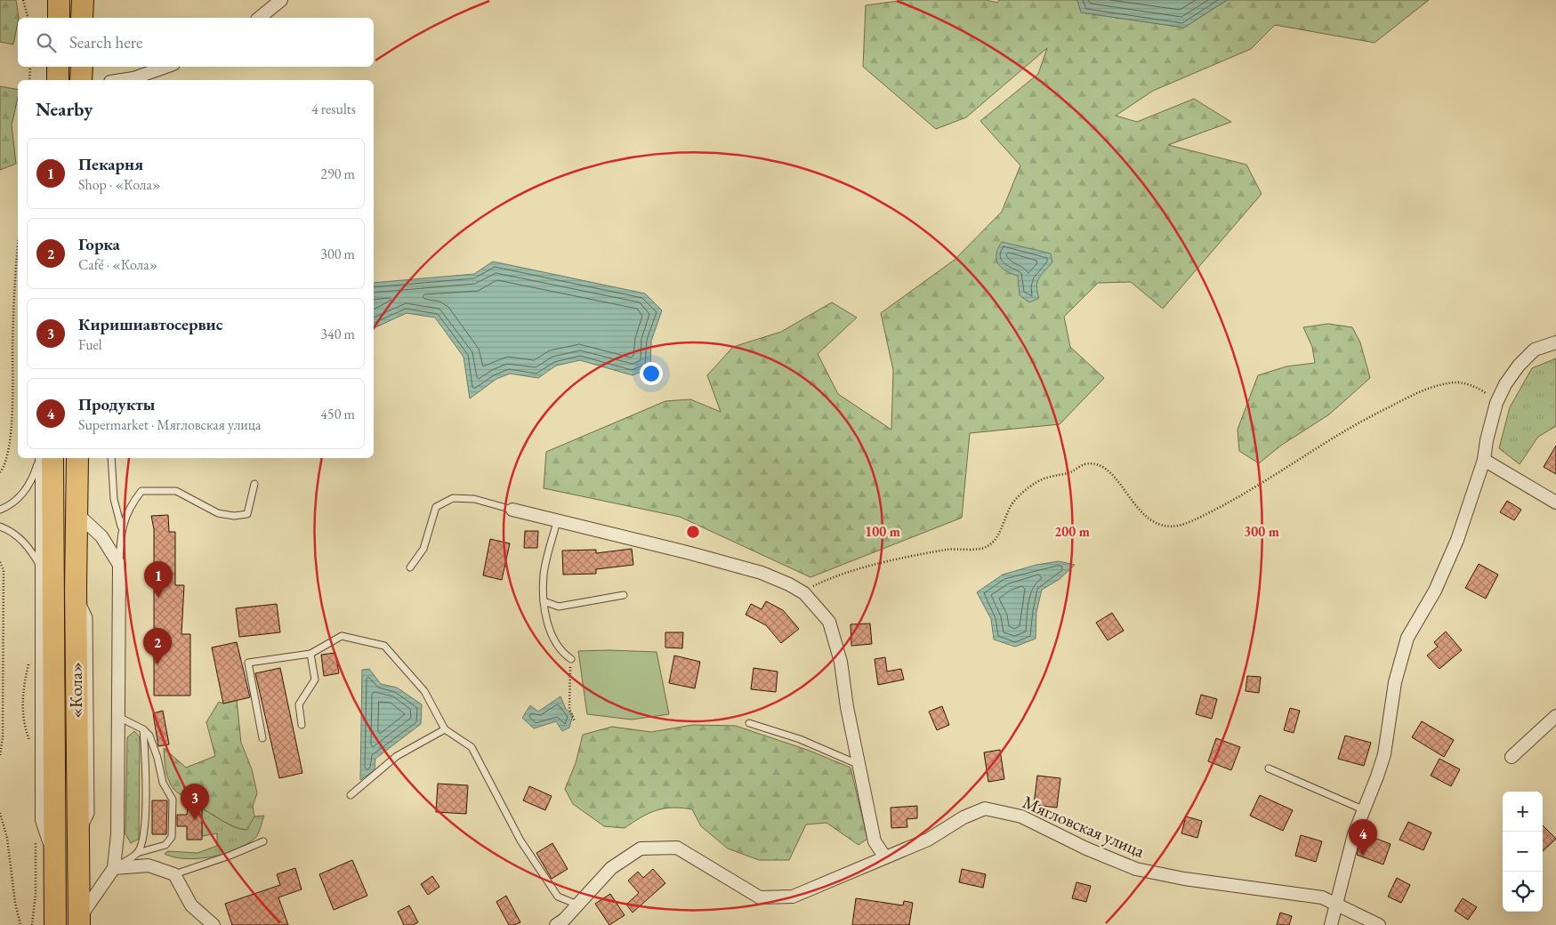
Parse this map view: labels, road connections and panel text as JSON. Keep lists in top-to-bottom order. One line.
{"streets":{"highway":["«Кола»"],"street":["Мягловская улица"]},"page":{"search":"Search here","heading":["Nearby","4 results"],"list":[{"mark":"1","name":"Пекарня","note":"Shop · «Кола»","value":"290 m"},{"mark":"2","name":"Горка","note":"Café · «Кола»","value":"300 m"},{"mark":"3","name":"Киришиавтосервис","note":"Fuel","value":"340 m"},{"mark":"4","name":"Продукты","note":"Supermarket · Мягловская улица","value":"450 m"}],"pins":["1","2","3","4"],"map_buttons":["+","−"]},"rings":["100 m","200 m","300 m"]}
